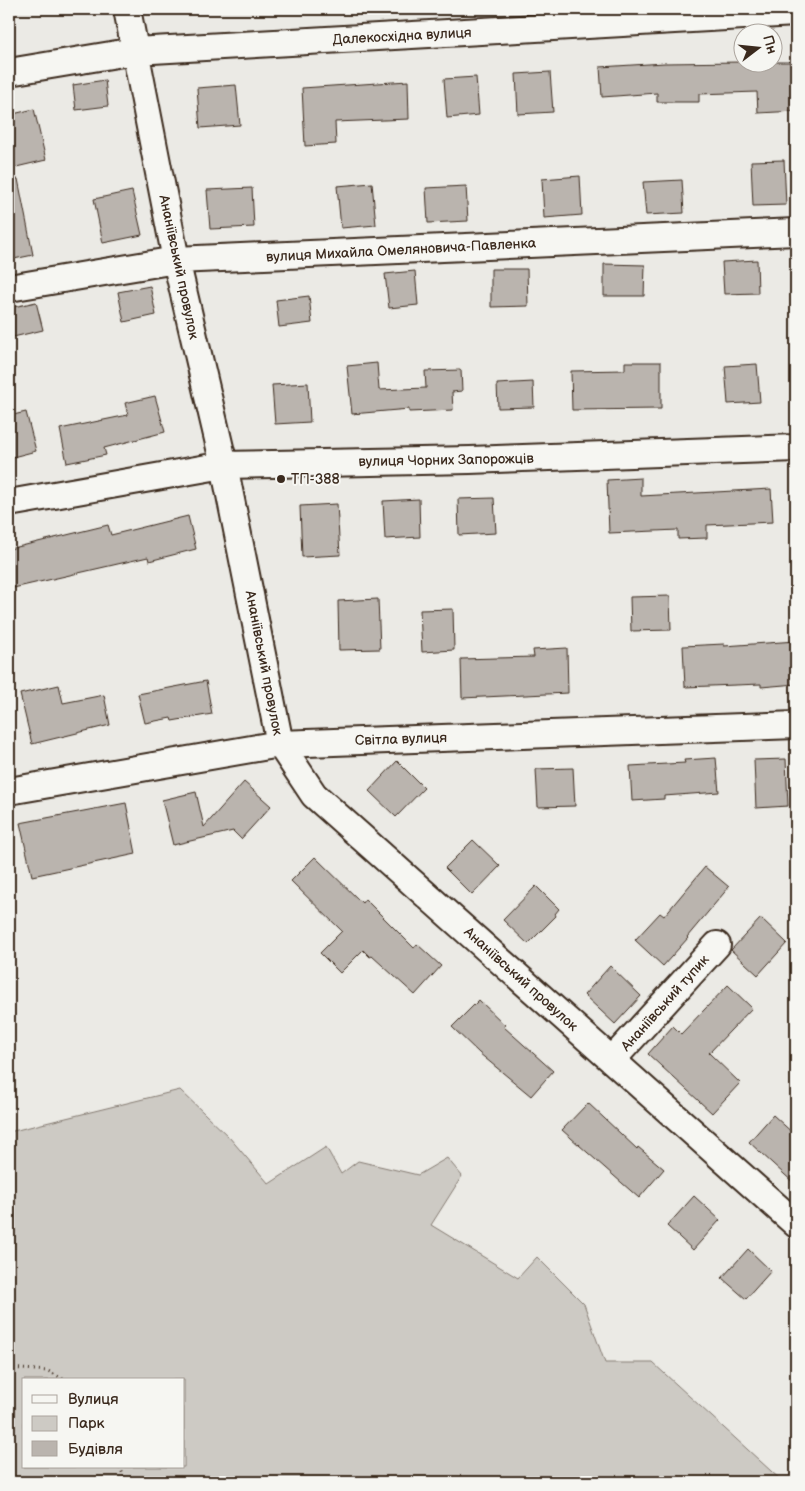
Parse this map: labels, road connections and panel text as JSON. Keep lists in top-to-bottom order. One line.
{"streets":{"street":["Далекосхідна вулиця","вулиця Михайла Омеляновича-Павленка","Ананіївський провулок","вулиця Чорних Запорожців","Світла вулиця","Ананіївський тупик"]},"crossings":[["Далекосхідна вулиця","Ананіївський провулок"],["вулиця Михайла Омеляновича-Павленка","Ананіївський провулок"],["Ананіївський провулок","вулиця Чорних Запорожців"],["Ананіївський провулок","Світла вулиця"],["Ананіївський провулок","Ананіївський тупик"]],"places":["ТП-388"],"legend":["Вулиця","Парк","Будівля"],"north":"right"}
